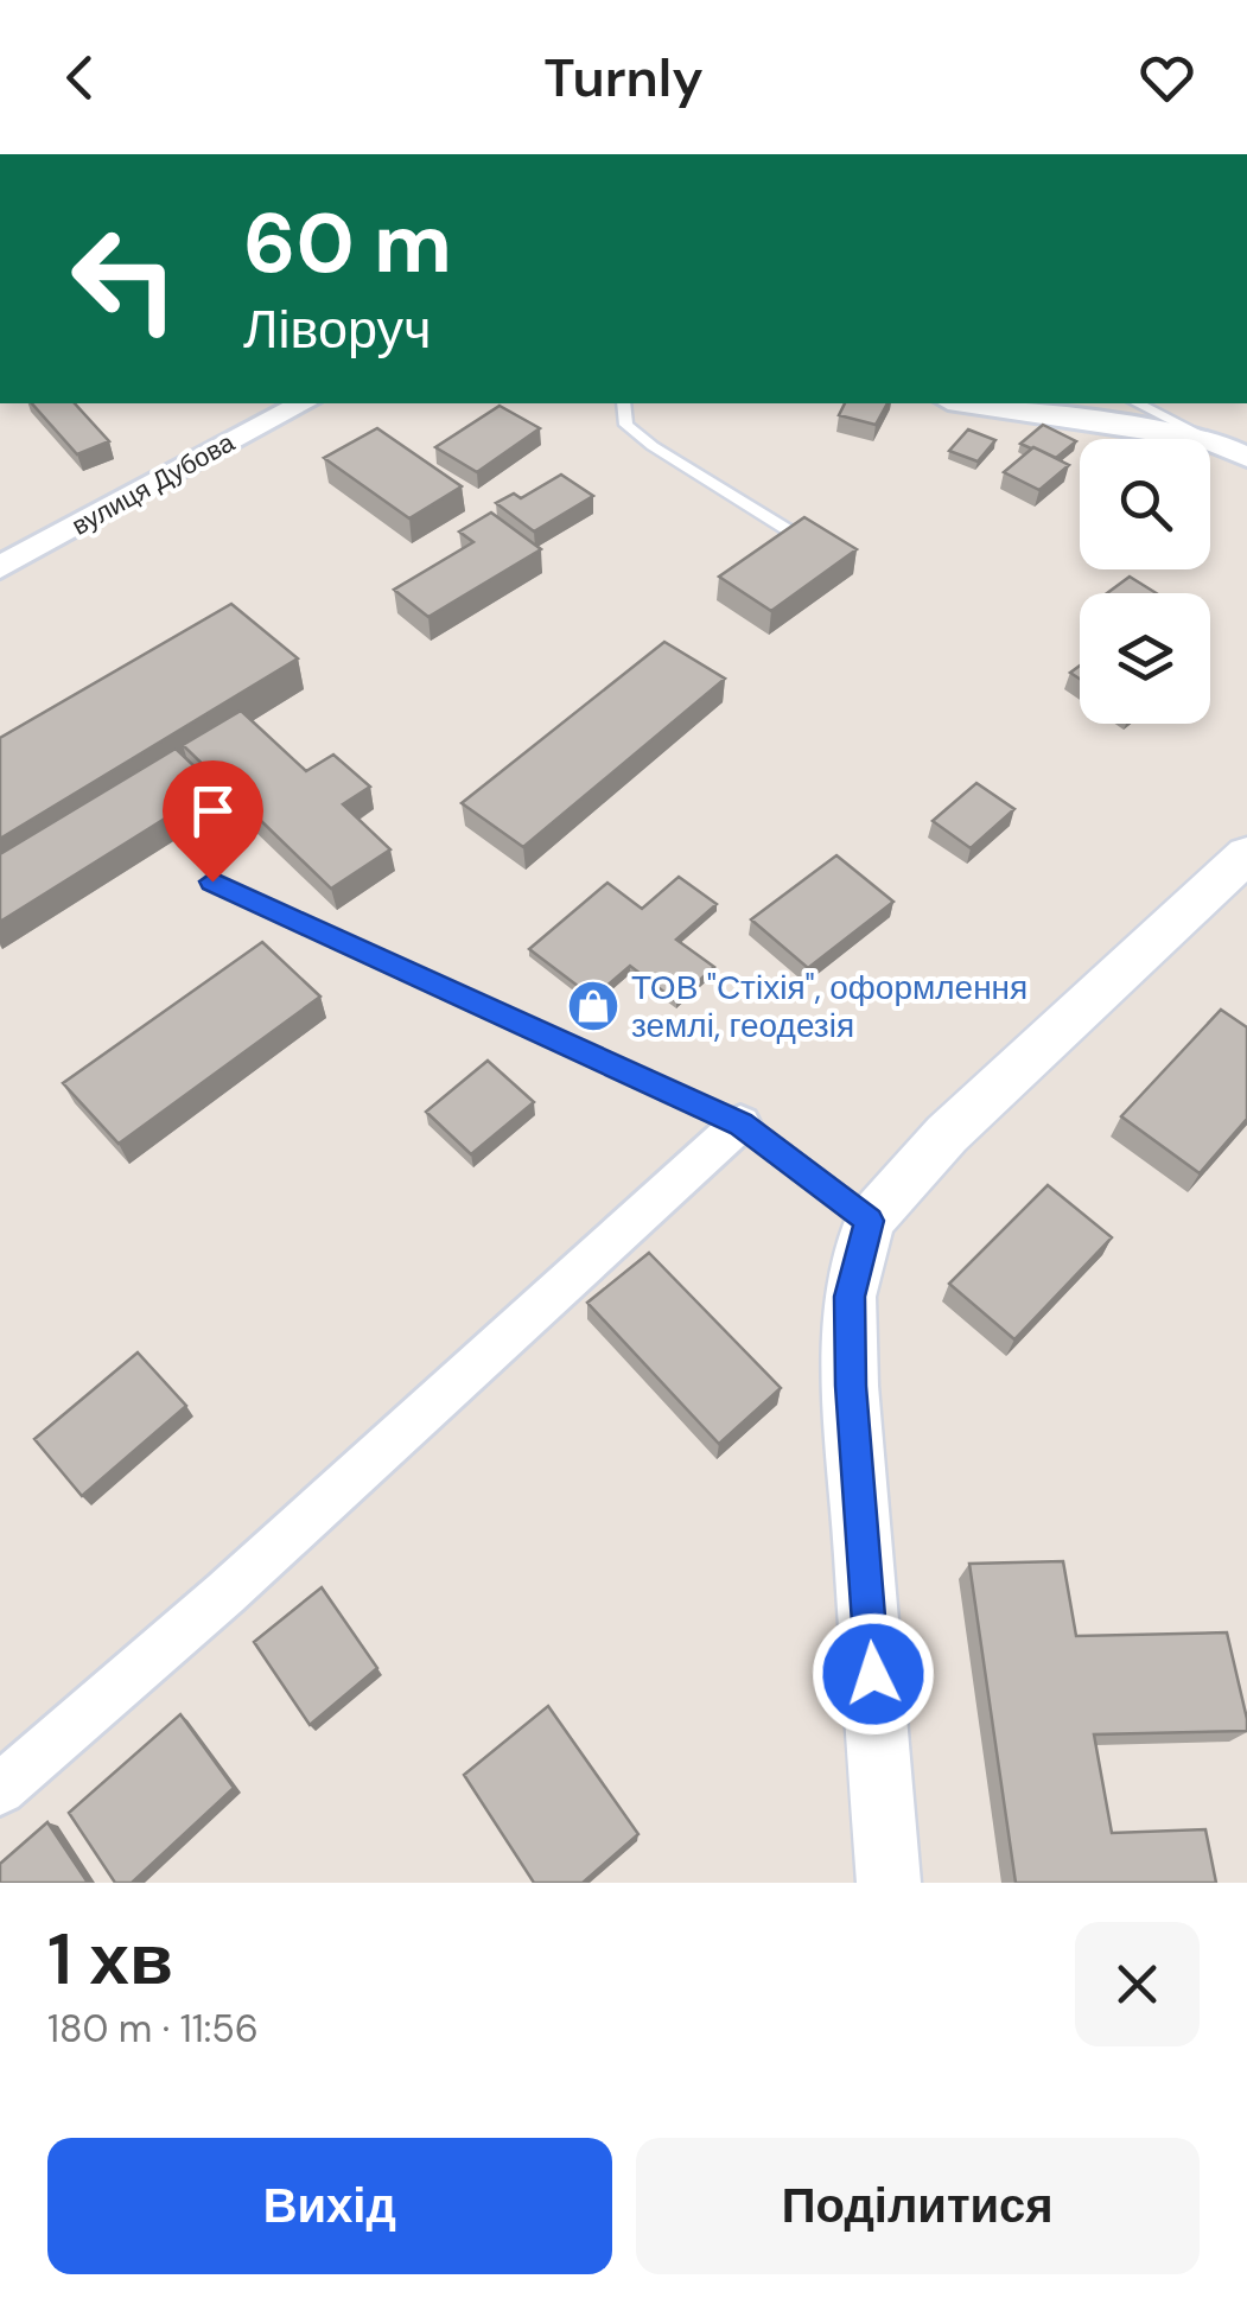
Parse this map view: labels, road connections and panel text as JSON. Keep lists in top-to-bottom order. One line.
{"streets":{"street":["вулиця Дубова"]},"places":{"shop":["ТОВ \"Стіхія\", оформлення землі, геодезія"]},"page":{"header":"Turnly","turn":["60 m","Ліворуч"],"heading":["1 хв","180 m · 11:56"],"buttons":["Вихід","Поділитися"]}}
